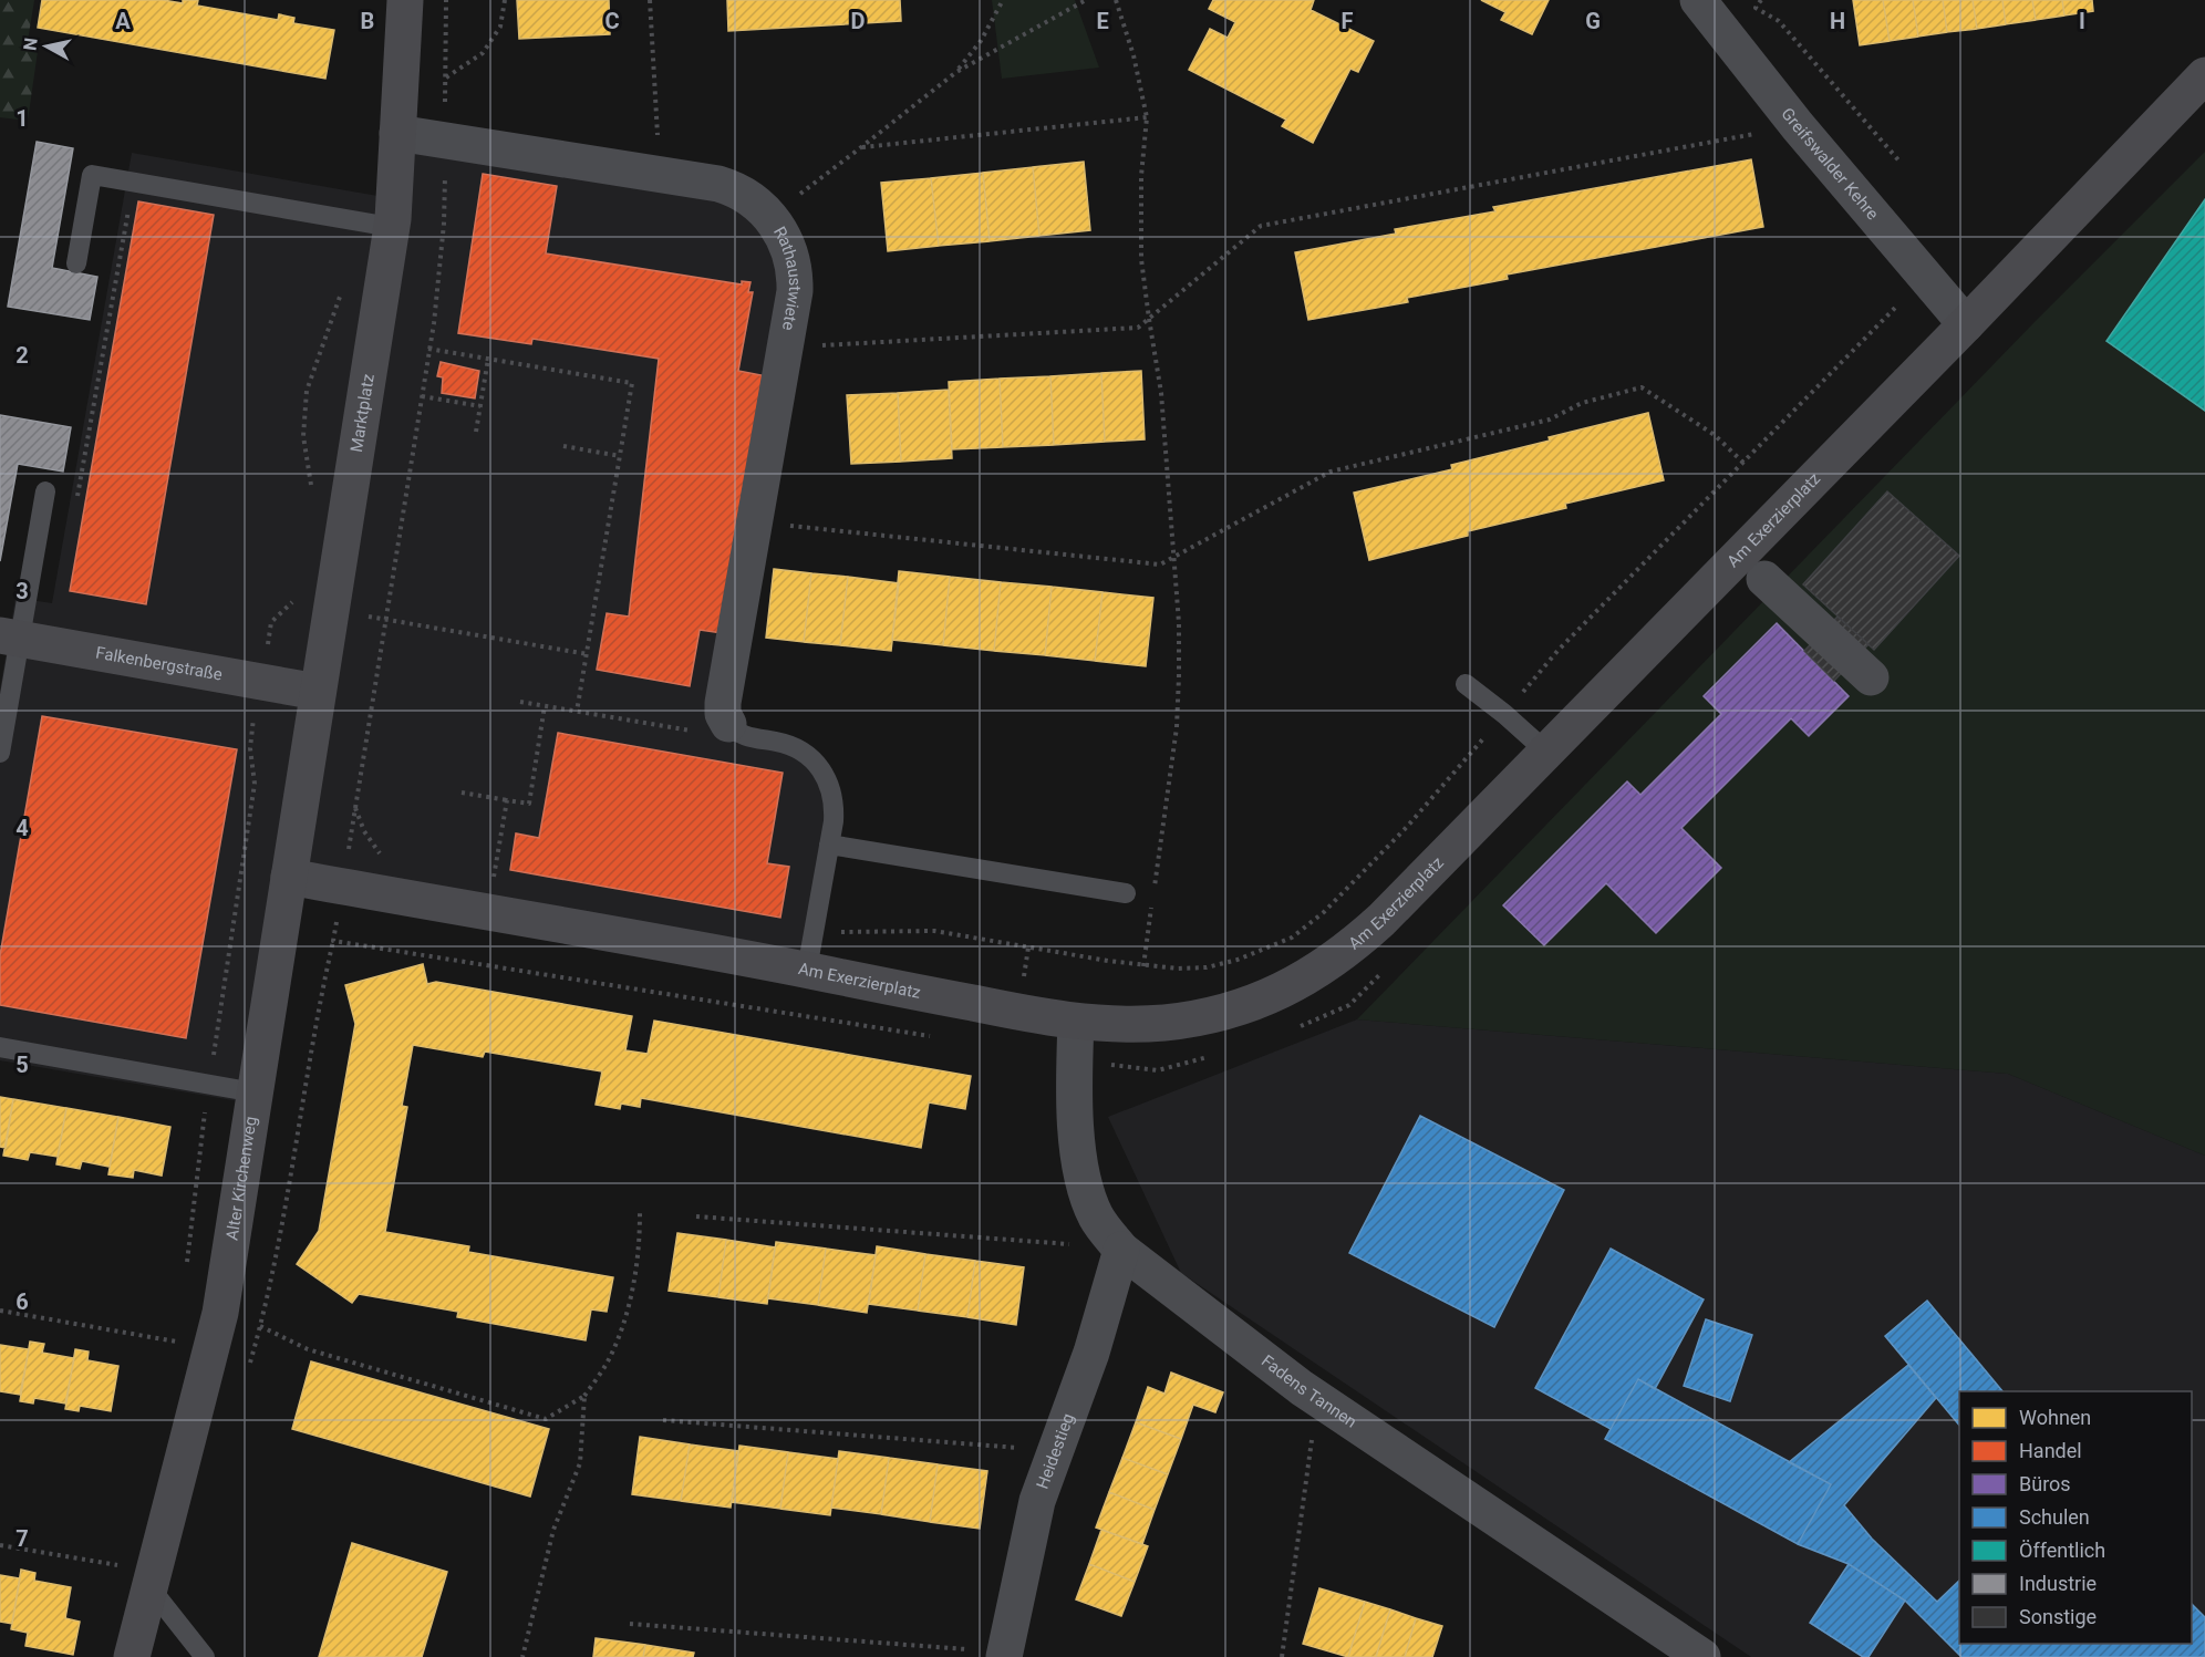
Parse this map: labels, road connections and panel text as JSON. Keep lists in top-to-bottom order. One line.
{"streets":{"street":["Greifswalder Kehre","Rathaustwiete","Marktplatz","Am Exerzierplatz","Falkenbergstraße","Alter Kirchenweg","Fadens Tannen","Heidestieg"]},"crossings":[["Greifswalder Kehre","Am Exerzierplatz"],["Rathaustwiete","Marktplatz"],["Marktplatz","Falkenbergstraße"],["Marktplatz","Alter Kirchenweg"],["Am Exerzierplatz","Alter Kirchenweg"],["Am Exerzierplatz","Fadens Tannen"],["Falkenbergstraße","Alter Kirchenweg"],["Fadens Tannen","Heidestieg"]],"legend":["Wohnen","Handel","Büros","Schulen","Öffentlich","Industrie","Sonstige"],"north":"left","grid":{"columns":["A","B","C","D","E","F","G","H","I"],"rows":["1","2","3","4","5","6","7"]}}
